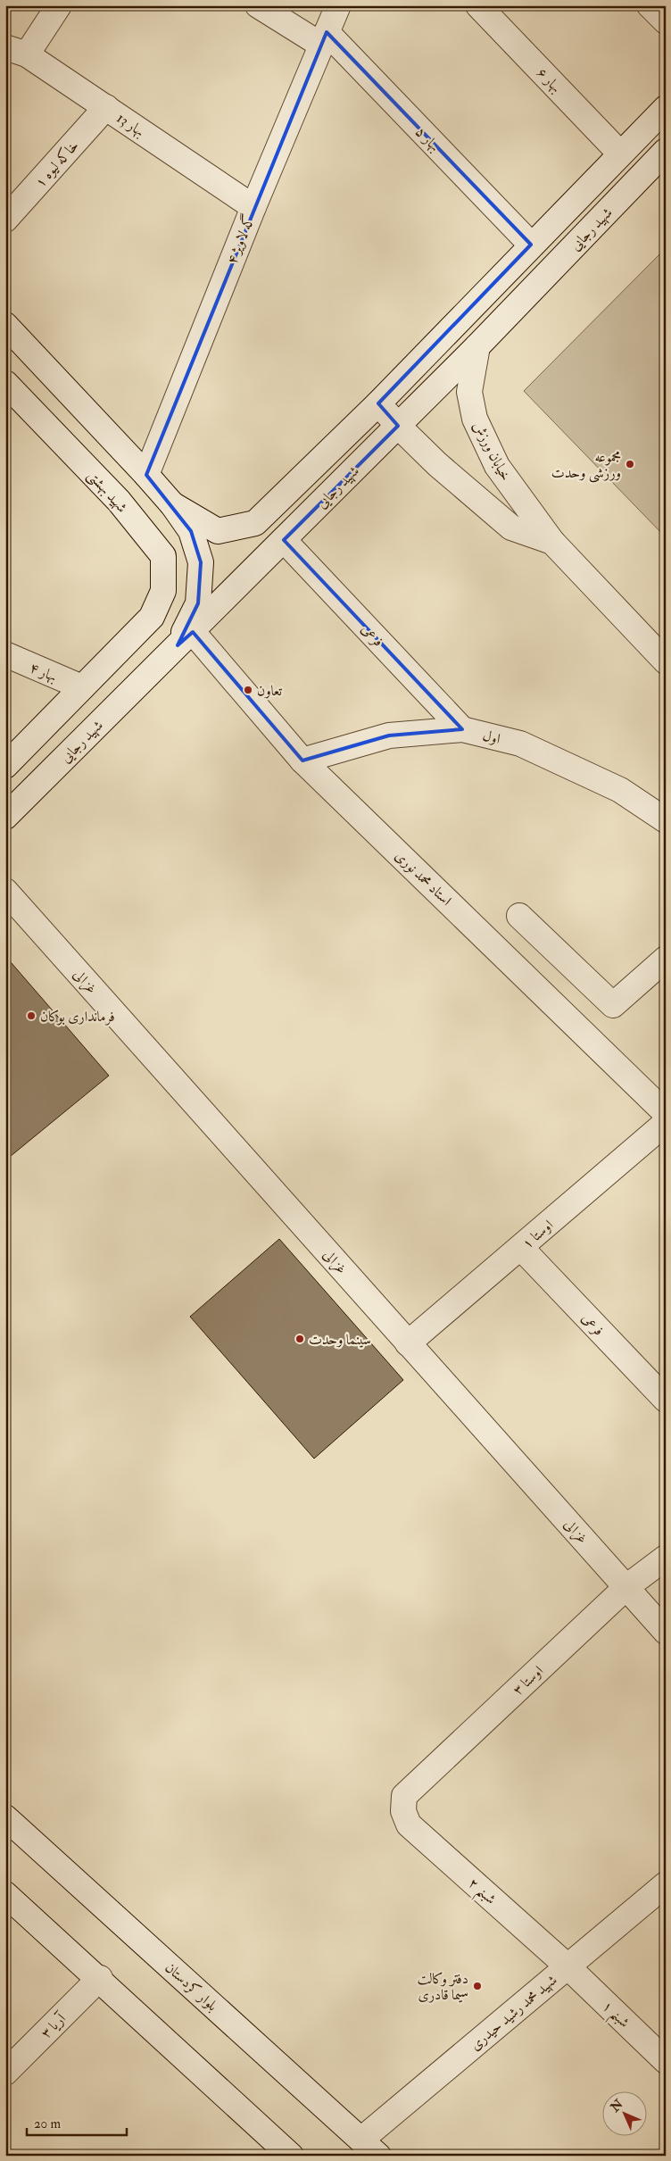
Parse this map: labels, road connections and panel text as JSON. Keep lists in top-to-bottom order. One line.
{"streets":{"street":["بهار ۶","بهار 13","بهار ۵","خاکه لیوه ۱","شهید رجایی","گه لاویژ ۴","خیابان ورزش","شهید بهشتی","فرعی","بهار ۴","اول","استاد محمد نوری","غزالی","اوستا ۱","اوستا ۳","شبنم ۲","بلوار کردستان","شهید محمد رشید حیدری","شبنم ۱","آریا ۳"]},"crossings":[["بهار 13","خاکه لیوه ۱"],["بهار 13","گه لاویژ ۴"],["بهار ۵","گه لاویژ ۴"],["شهید رجایی","خیابان ورزش"],["شهید رجایی","فرعی"],["شهید رجایی","استاد محمد نوری"],["شهید بهشتی","بهار ۴"],["فرعی","اول"],["فرعی","اوستا ۱"],["اول","استاد محمد نوری"],["غزالی","اوستا ۱"],["غزالی","اوستا ۳"],["اوستا ۳","شبنم ۲"],["شبنم ۲","شهید محمد رشید حیدری"],["شبنم ۲","شبنم ۱"],["بلوار کردستان","شهید محمد رشید حیدری"],["شهید محمد رشید حیدری","شبنم ۱"]],"places":["مجموعه ورزشی وحدت","تعاون","فرمانداری بوکان","سینما وحدت","دفتر وکالت سیما قادری"],"scale_bar":"20 m","north":"top left"}
